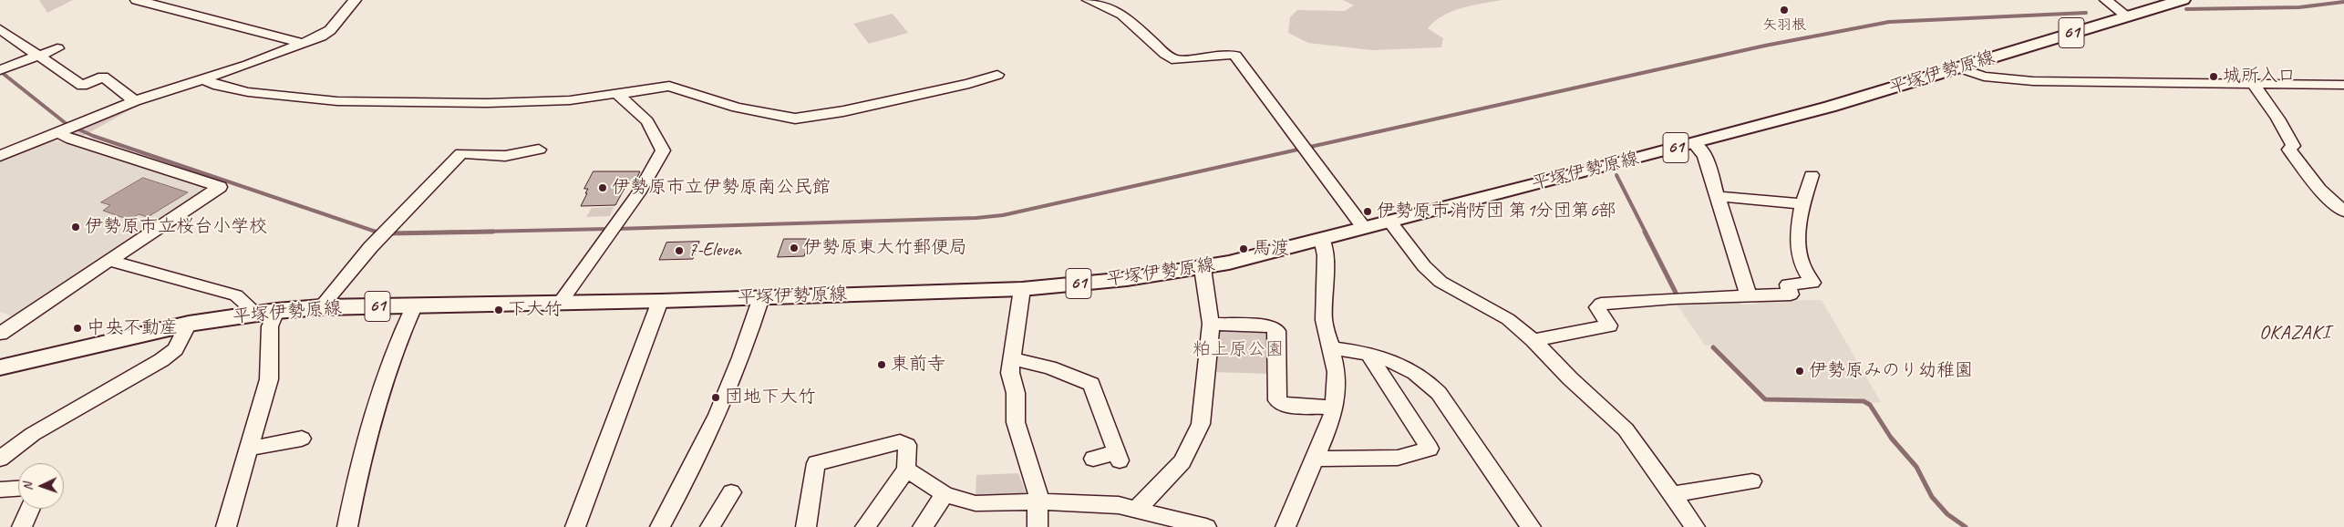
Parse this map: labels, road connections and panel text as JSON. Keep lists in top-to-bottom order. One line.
{"streets":{"main road":["61","平塚伊勢原線"]},"districts":["OKAZAKI"],"parks":["粕上原公園"],"places":["矢羽根","城所入口","伊勢原市立伊勢原南公民館","伊勢原市消防団 第1分団第6部","伊勢原市立桜台小学校","伊勢原東大竹郵便局","馬渡","7-Eleven","下大竹","中央不動産","東前寺","伊勢原みのり幼稚園","団地下大竹"],"north":"left"}
